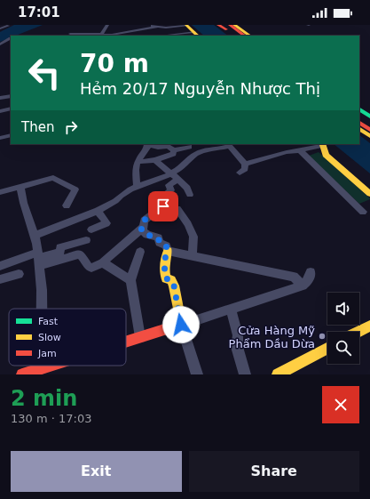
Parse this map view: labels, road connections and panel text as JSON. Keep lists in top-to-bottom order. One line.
{"places":["Cửa Hàng Mỹ Phẩm Dầu Dừa"],"legend":["Fast","Slow","Jam"],"page":{"status":"17:01","turn":["70 m","Hẻm 20/17 Nguyễn Nhược Thị"],"then":"Then","heading":["2 min","130 m · 17:03"],"buttons":["Exit","Share"]}}
